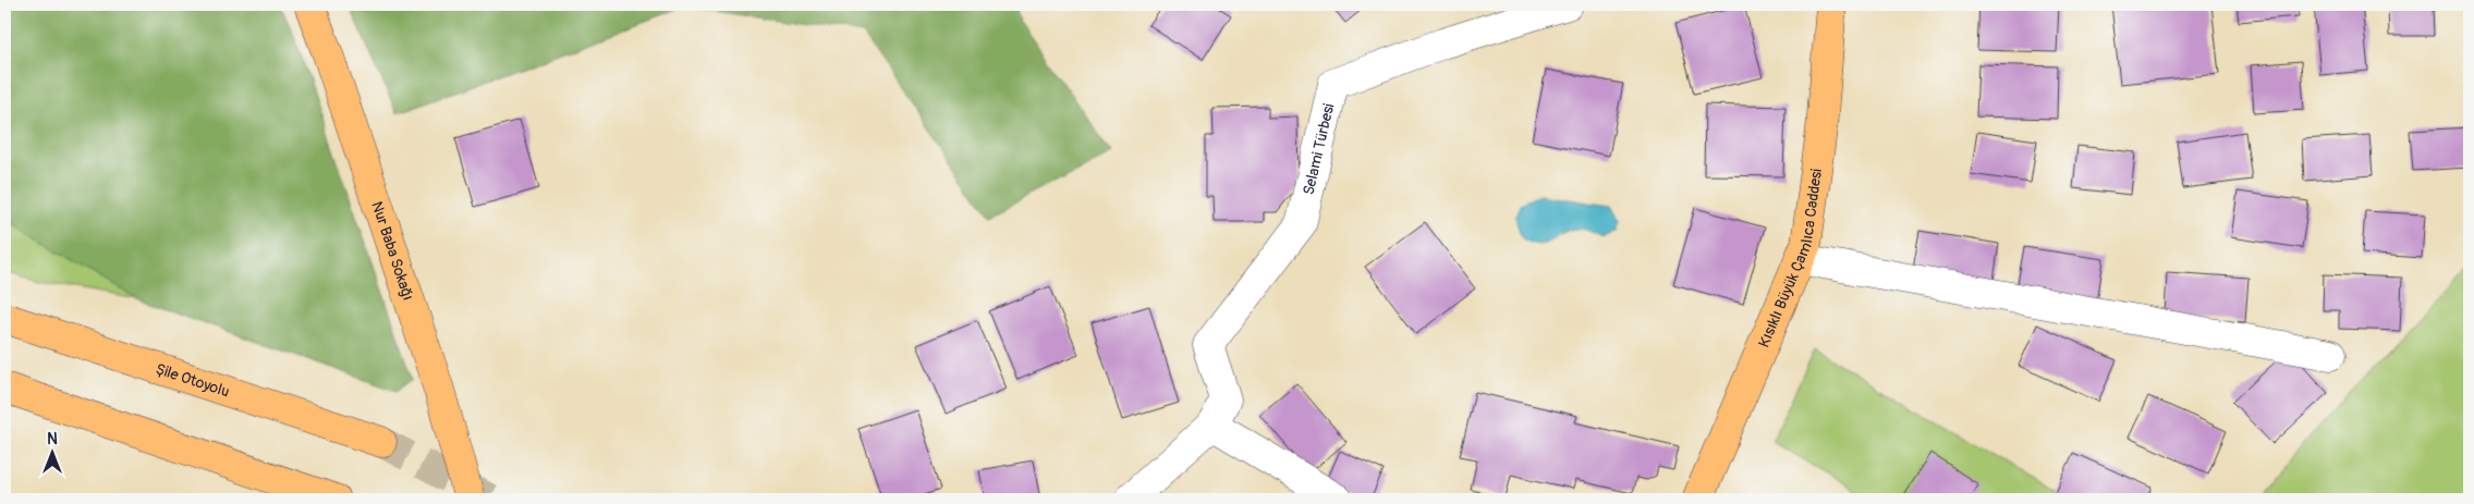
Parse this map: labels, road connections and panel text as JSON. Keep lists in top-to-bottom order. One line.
{"streets":{"main road":["Nur Baba Sokağı","Kısıklı Büyük Çamlıca Caddesi","Şile Otoyolu"],"street":["Selami Türbesi"]},"north":"top"}
